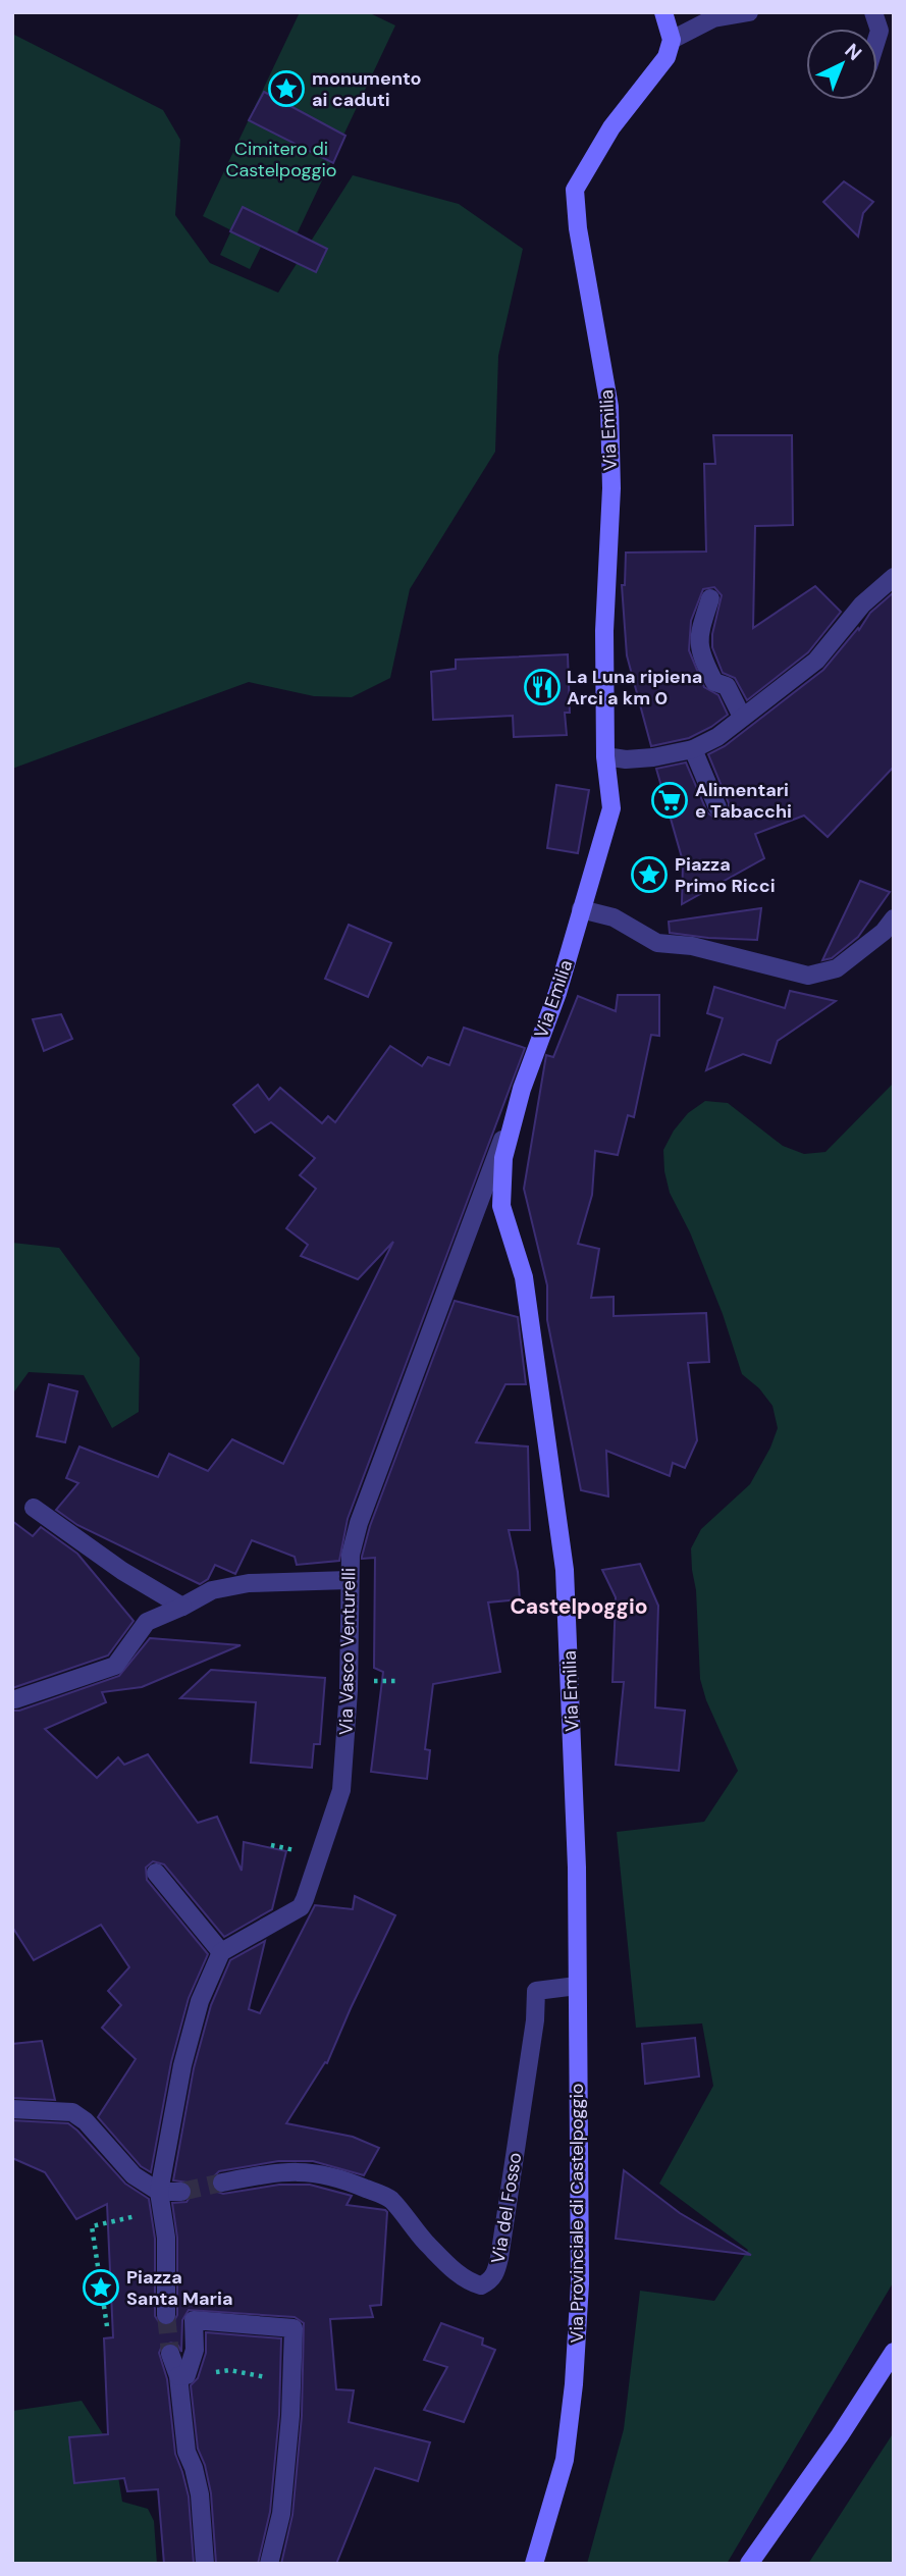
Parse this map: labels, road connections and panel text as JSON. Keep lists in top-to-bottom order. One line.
{"streets":{"main road":["Via Emilia","Via Provinciale di Castelpoggio"],"street":["Via Vasco Venturelli","Via del Fosso"]},"crossings":[["Via Emilia","Via Vasco Venturelli"],["Via Emilia","Via del Fosso"],["Via Emilia","Via Provinciale di Castelpoggio"],["Via del Fosso","Via Provinciale di Castelpoggio"]],"districts":["Castelpoggio"],"parks":["Cimitero di Castelpoggio"],"places":{"place":["monumento ai caduti","Piazza Primo Ricci","Piazza Santa Maria"],"restaurant":["La Luna ripiena Arci a km 0"],"supermarket":["Alimentari e Tabacchi"]},"north":"top right"}
